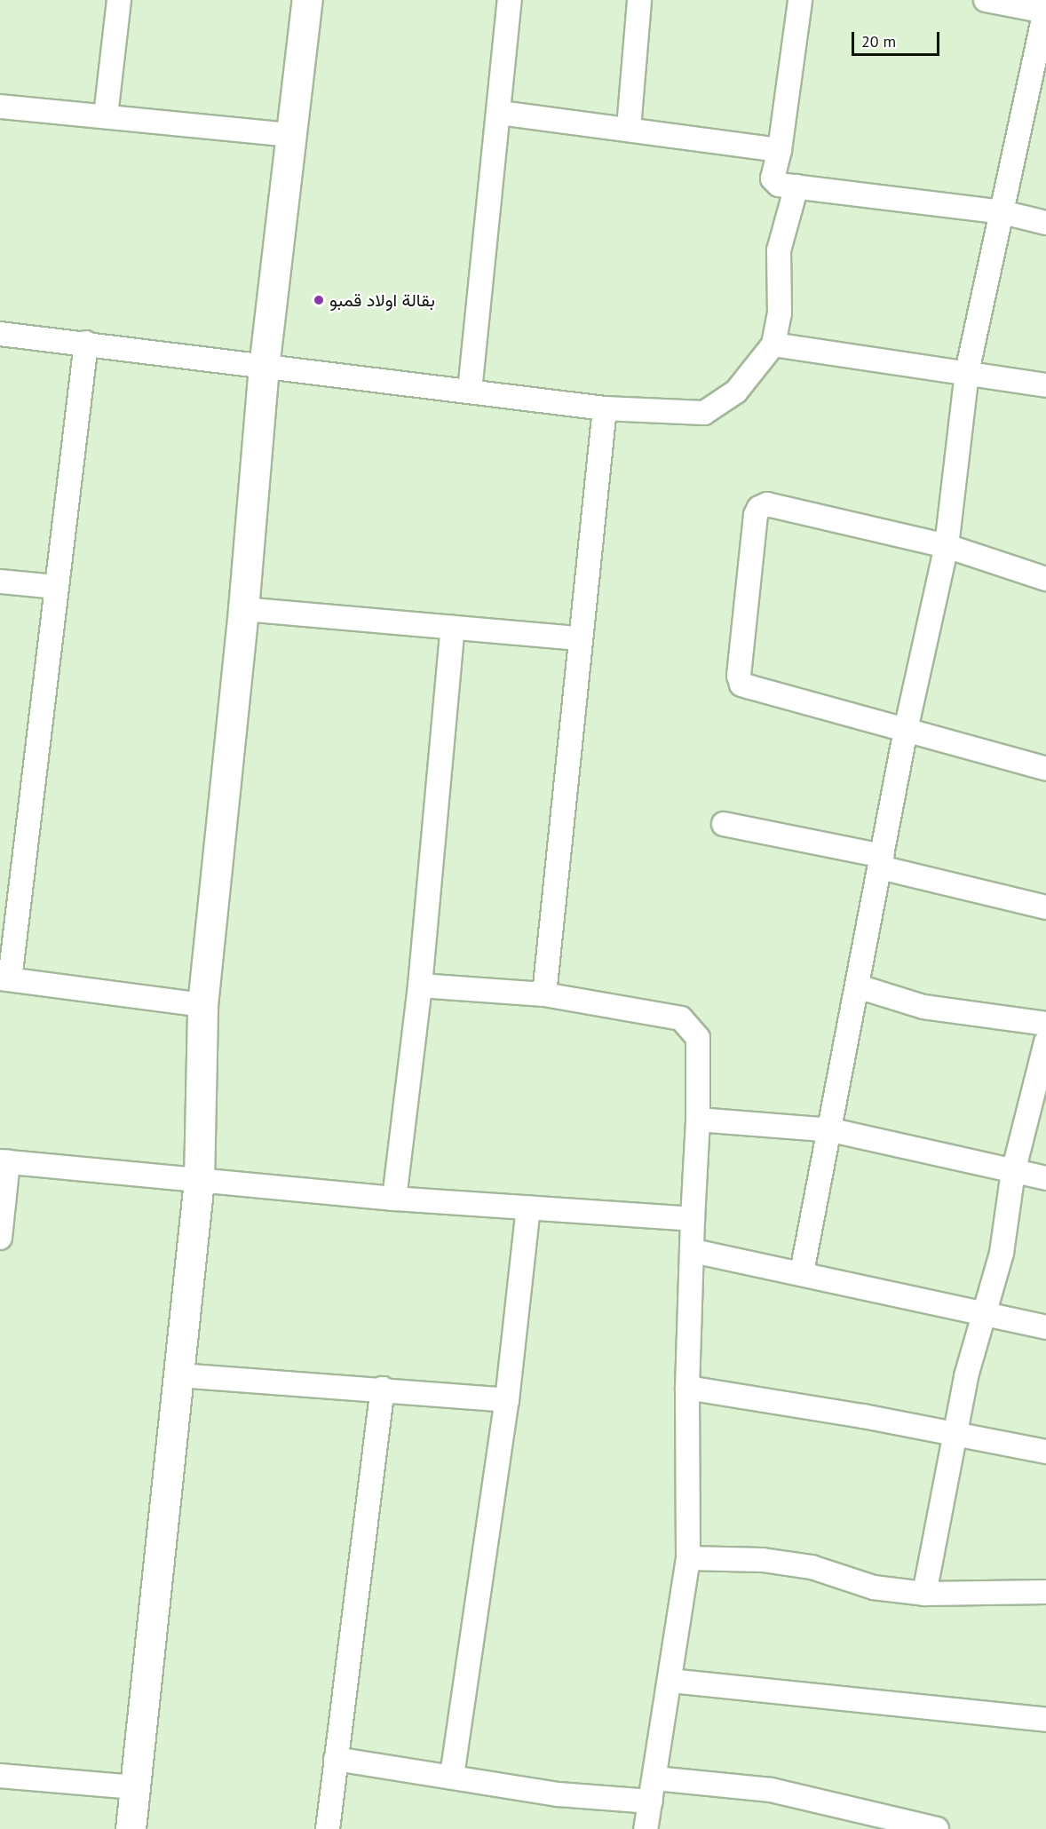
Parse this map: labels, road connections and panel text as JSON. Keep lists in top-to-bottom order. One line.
{"places":["بقالة اولاد قمبو"],"scale_bar":"20 m"}
